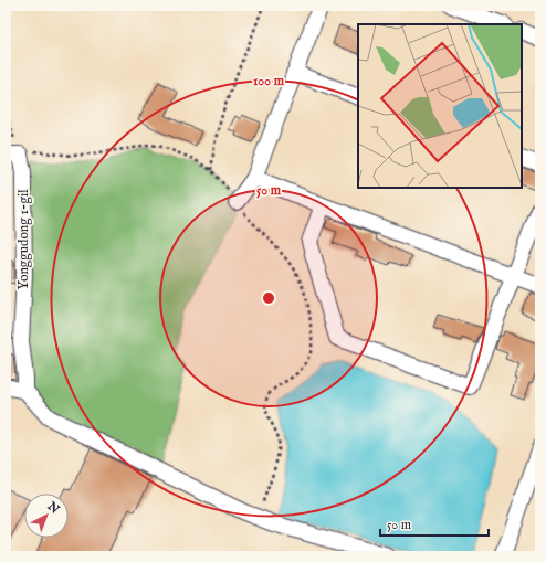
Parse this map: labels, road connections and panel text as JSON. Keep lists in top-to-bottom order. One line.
{"streets":{"street":["Yonggudong 1-gil"]},"scale_bar":"50 m","north":"top right","rings":["100 m","50 m"]}
